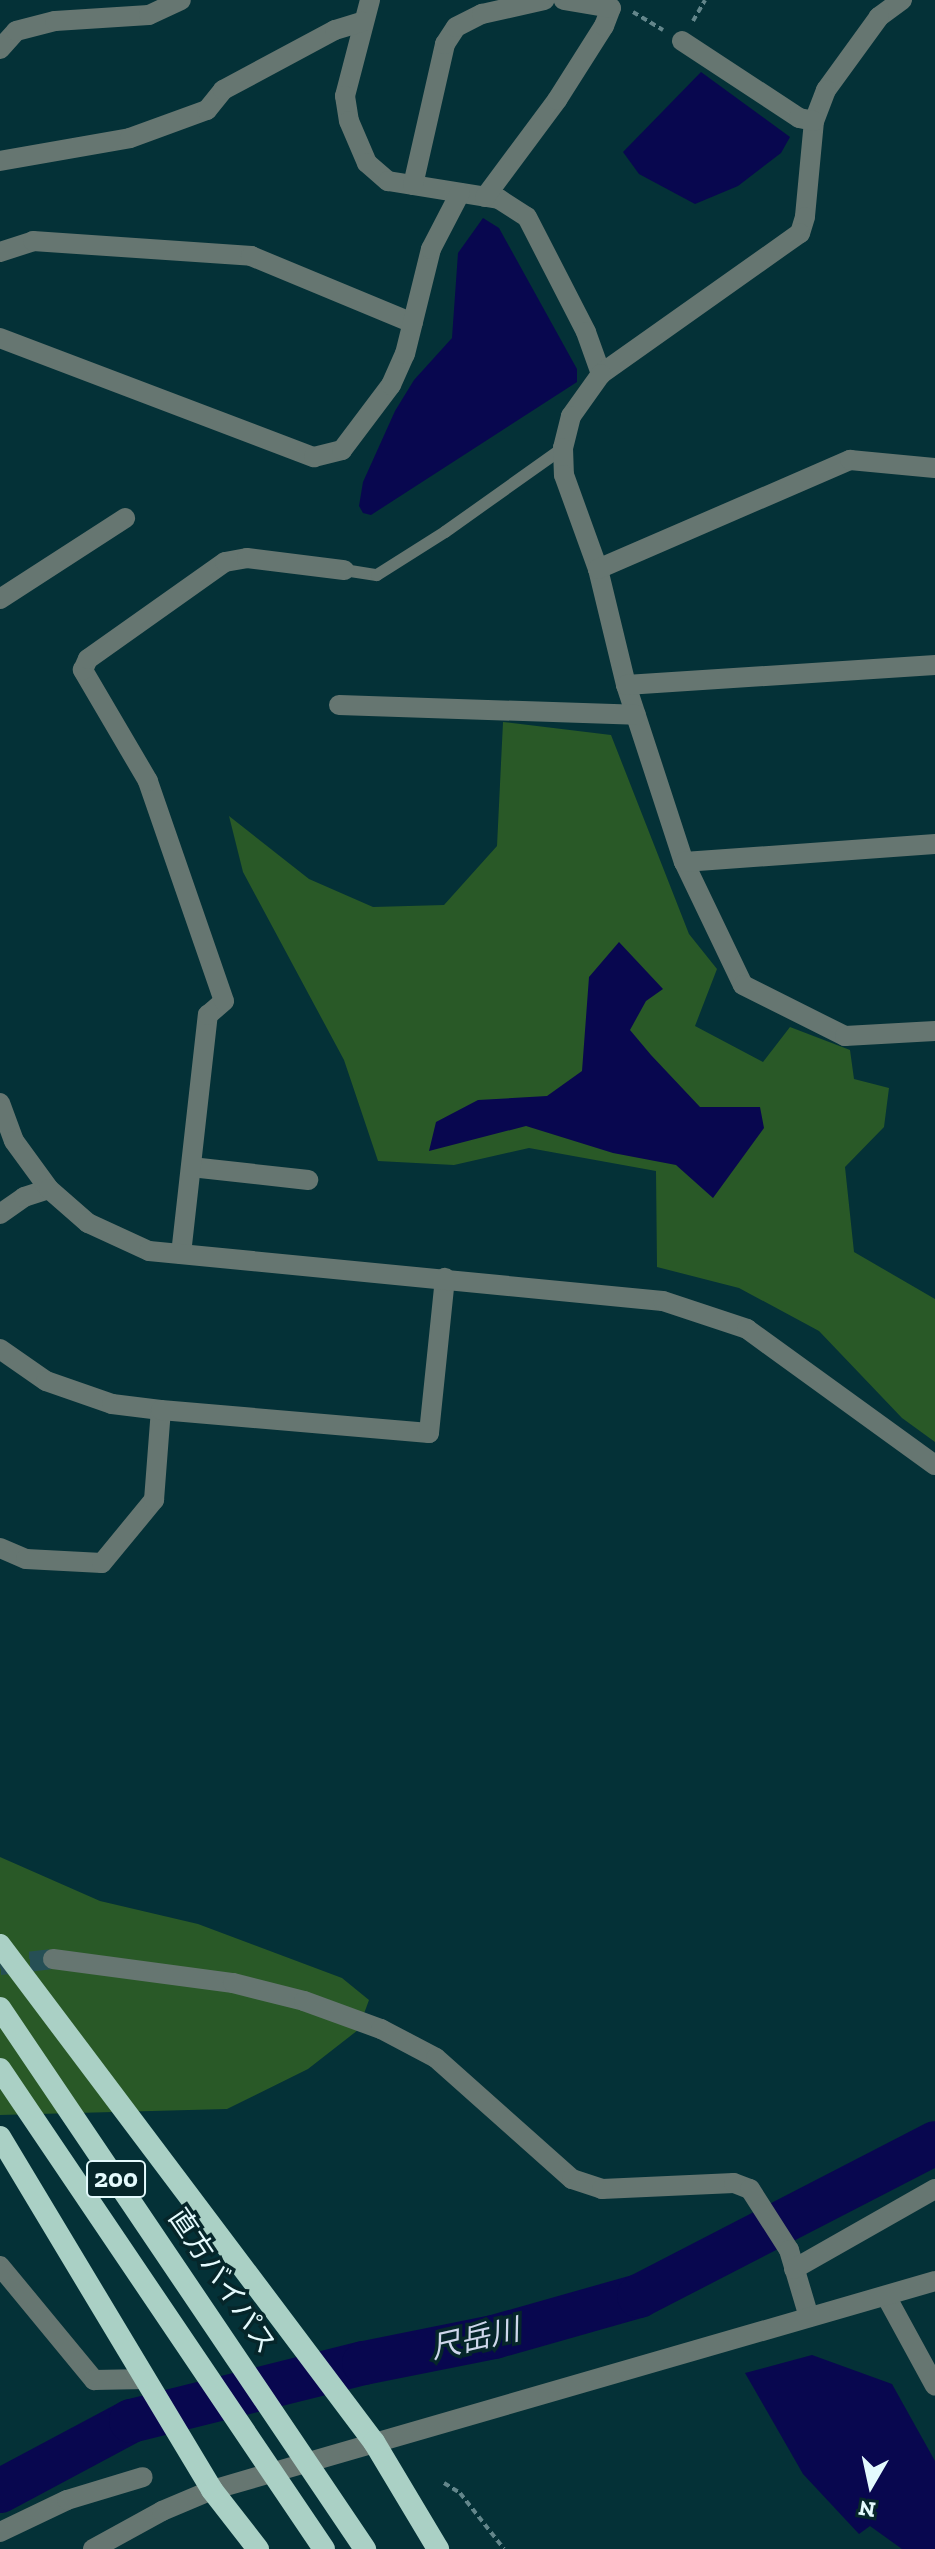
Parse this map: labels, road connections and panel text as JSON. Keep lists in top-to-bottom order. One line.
{"streets":{"highway":["200","直方バイパス"]},"water":["尺岳川"],"north":"bottom"}
